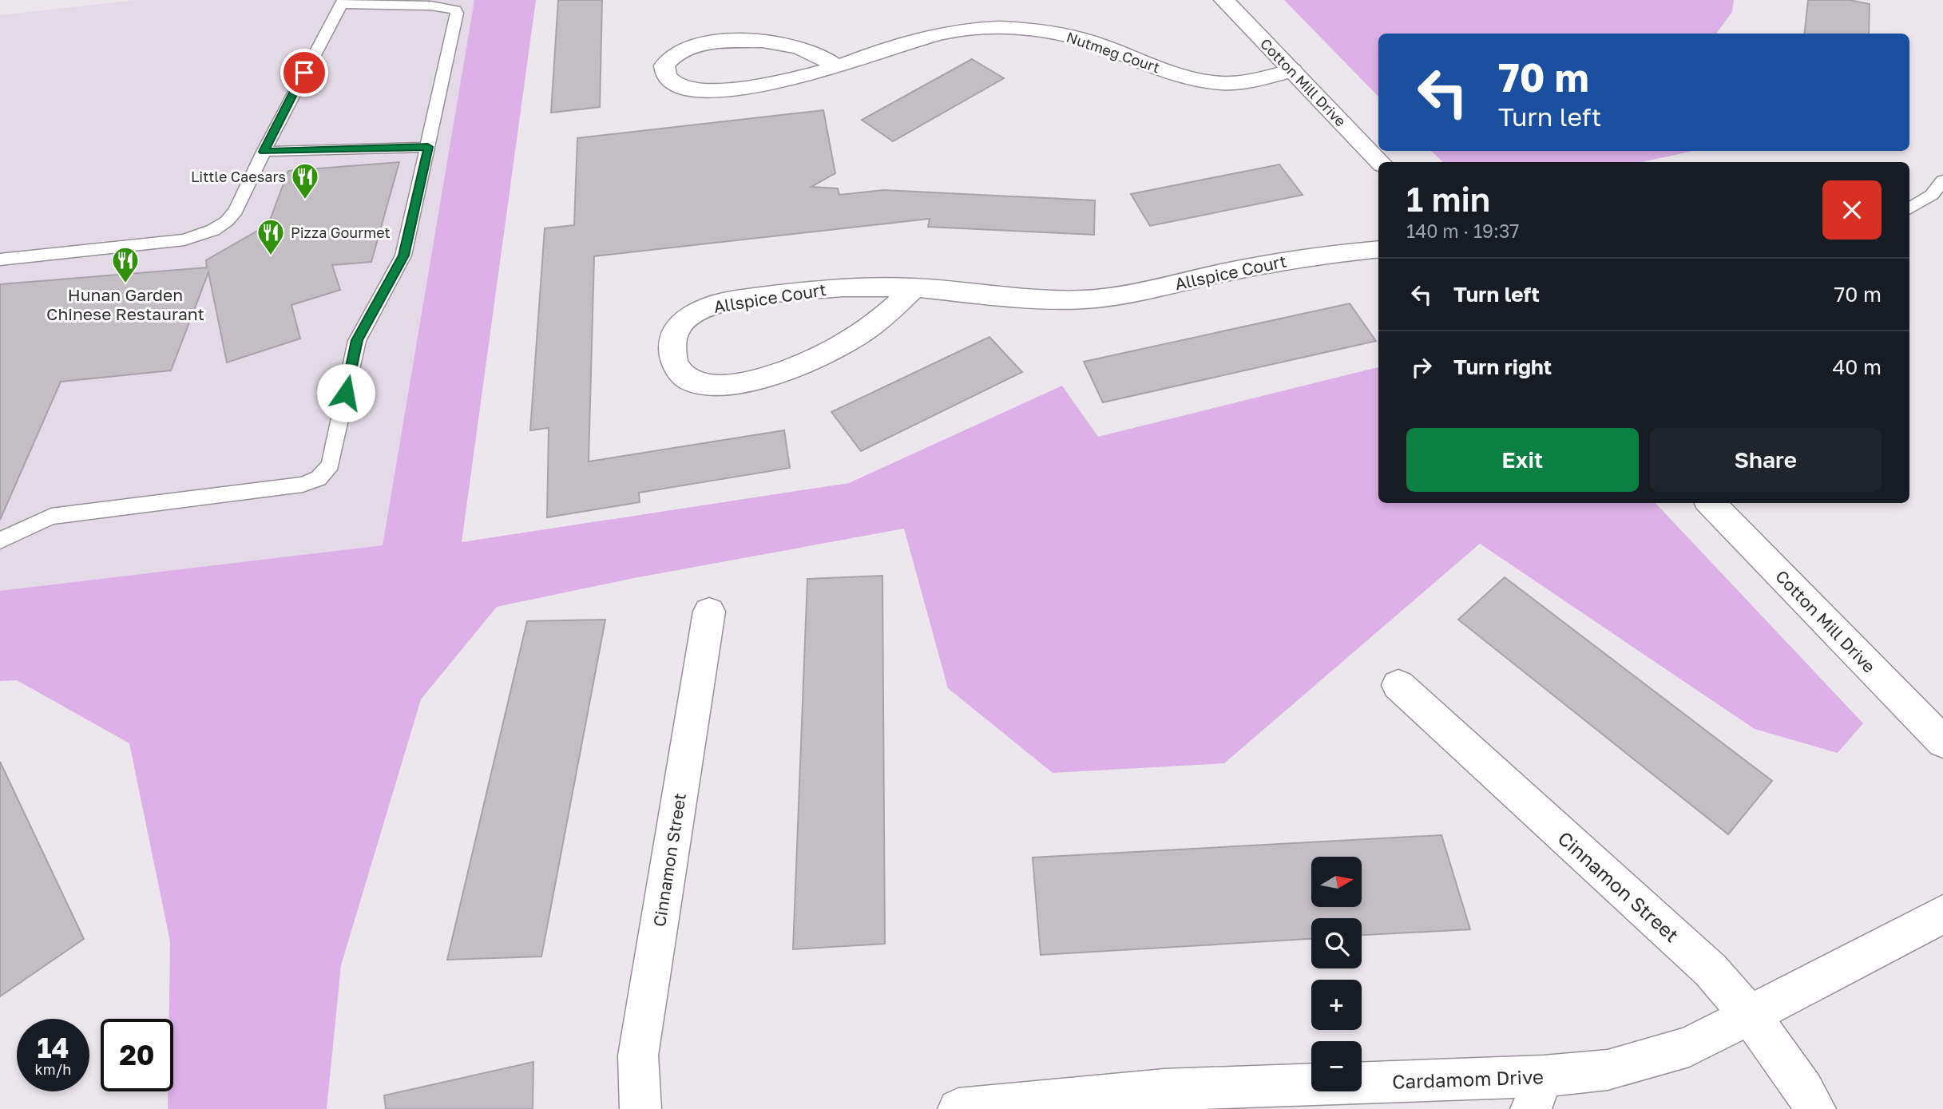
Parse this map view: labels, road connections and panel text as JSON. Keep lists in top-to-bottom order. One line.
{"streets":{"street":["Nutmeg Court","Cotton Mill Drive","Allspice Court","Cinnamon Street","Cardamom Drive"]},"crossings":[["Nutmeg Court","Cotton Mill Drive"],["Cinnamon Street","Cardamom Drive"]],"places":{"restaurant":["Little Caesars","Pizza Gourmet","Hunan Garden Chinese Restaurant"]},"north":"right","page":{"turn":["70 m","Turn left"],"heading":["1 min","140 m · 19:37"],"list":[{"name":"Turn left","value":"70 m"},{"name":"Turn right","value":"40 m"}],"buttons":["Exit","Share"],"map_buttons":["+","−"],"speed":"14 km/h","limit":"20"}}
